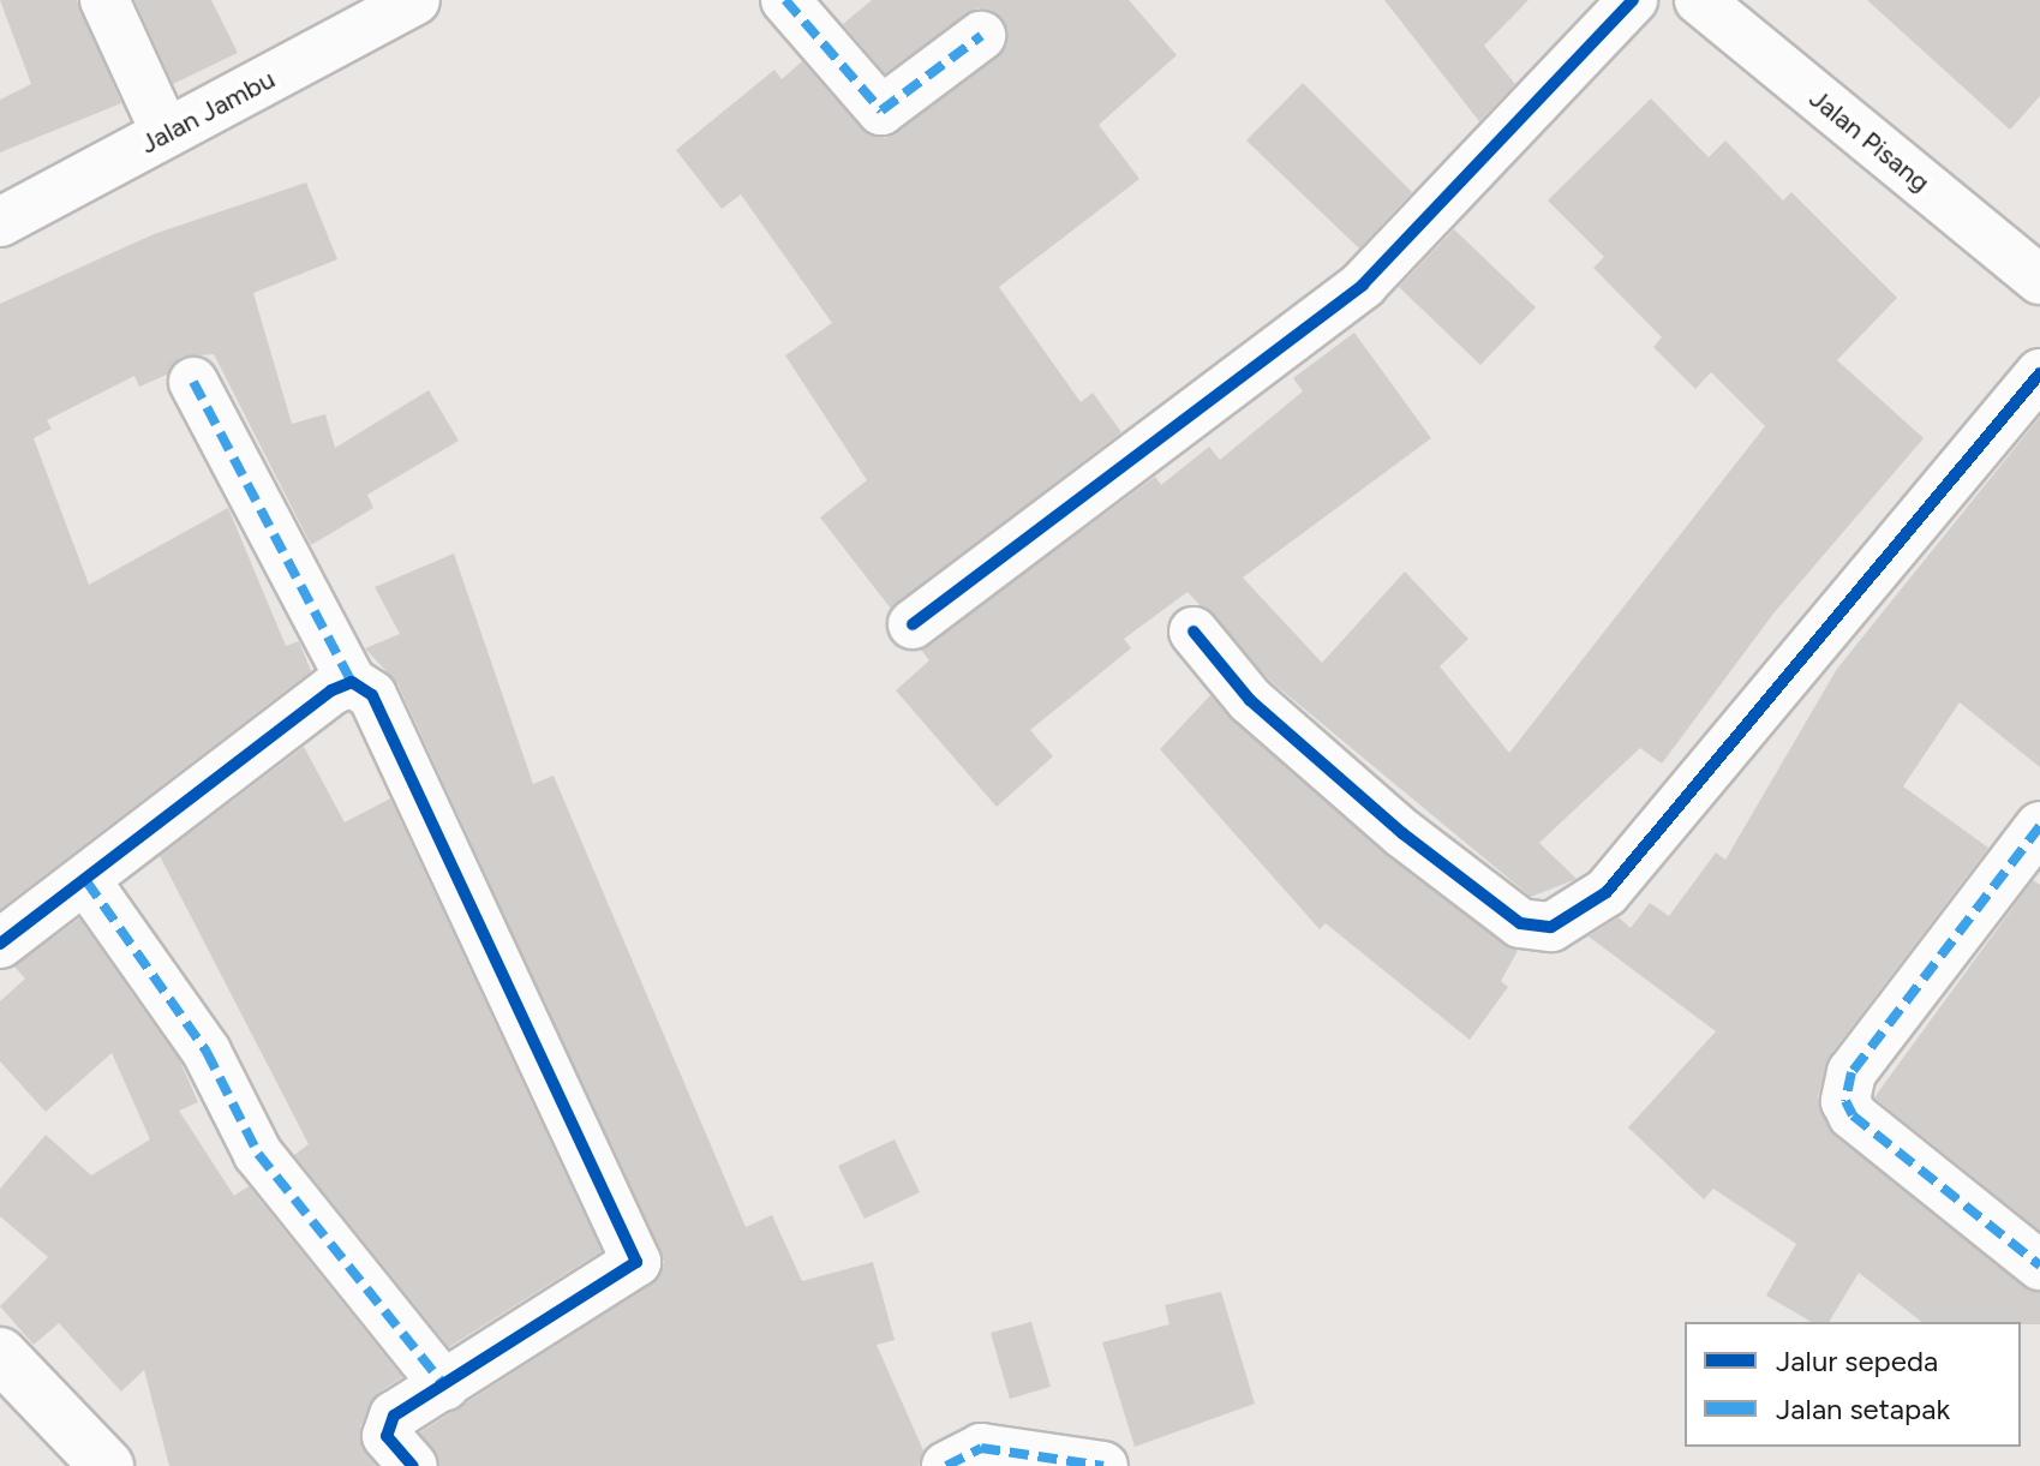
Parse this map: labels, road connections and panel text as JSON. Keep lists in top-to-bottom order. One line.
{"streets":{"street":["Jalan Jambu","Jalan Pisang"]},"legend":["Jalur sepeda","Jalan setapak"]}
